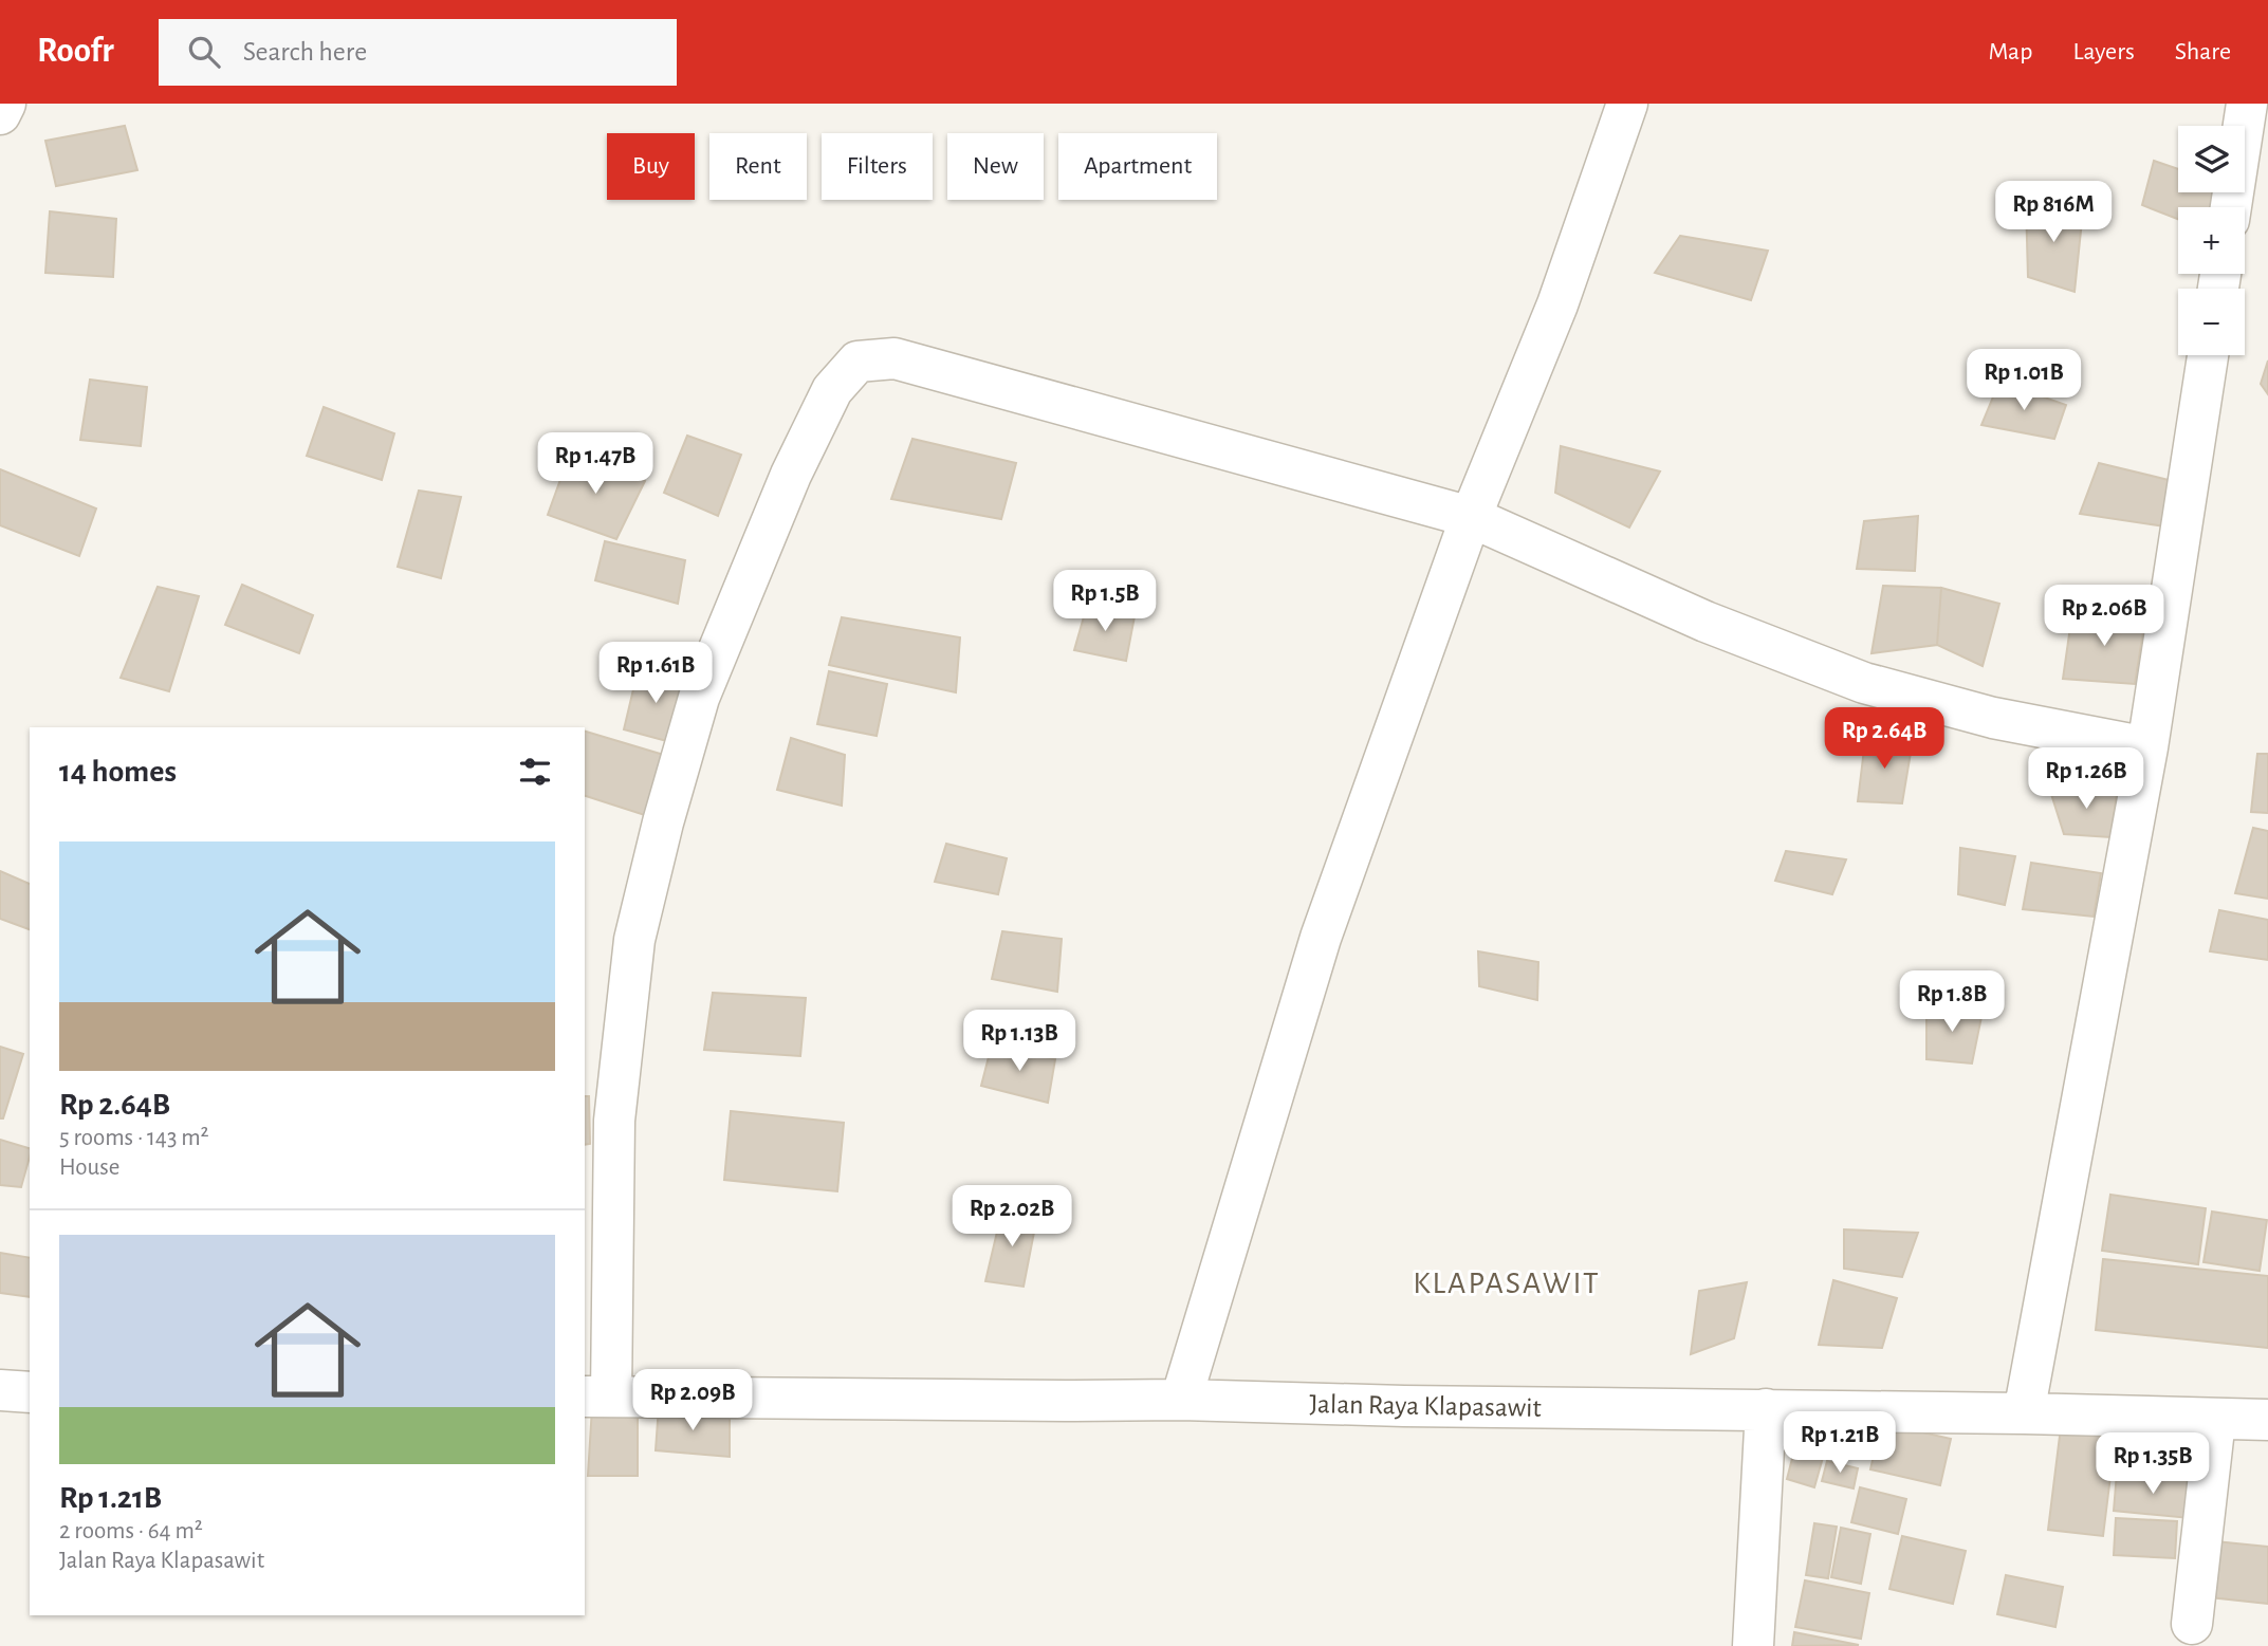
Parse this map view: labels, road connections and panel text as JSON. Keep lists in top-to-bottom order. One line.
{"streets":{"street":["Jalan Raya Klapasawit"]},"districts":["KLAPASAWIT"],"page":{"header":"Roofr","search":"Search here","nav":["Map","Layers","Share"],"map_buttons":["+","−"],"chip":["Buy","Rent","Filters","New","Apartment"],"price":["Rp 816M","Rp 1.01B","Rp 1.47B","Rp 1.5B","Rp 2.06B","Rp 1.61B","Rp 2.64B","Rp 1.26B","Rp 1.8B","Rp 1.13B","Rp 2.02B","Rp 2.09B","Rp 1.21B","Rp 1.35B"],"heading":"14 homes","list":[{"name":"Rp 2.64B","note":"5 rooms · 143 m² · House"},{"name":"Rp 1.21B","note":"2 rooms · 64 m² · Jalan Raya Klapasawit"}]}}
